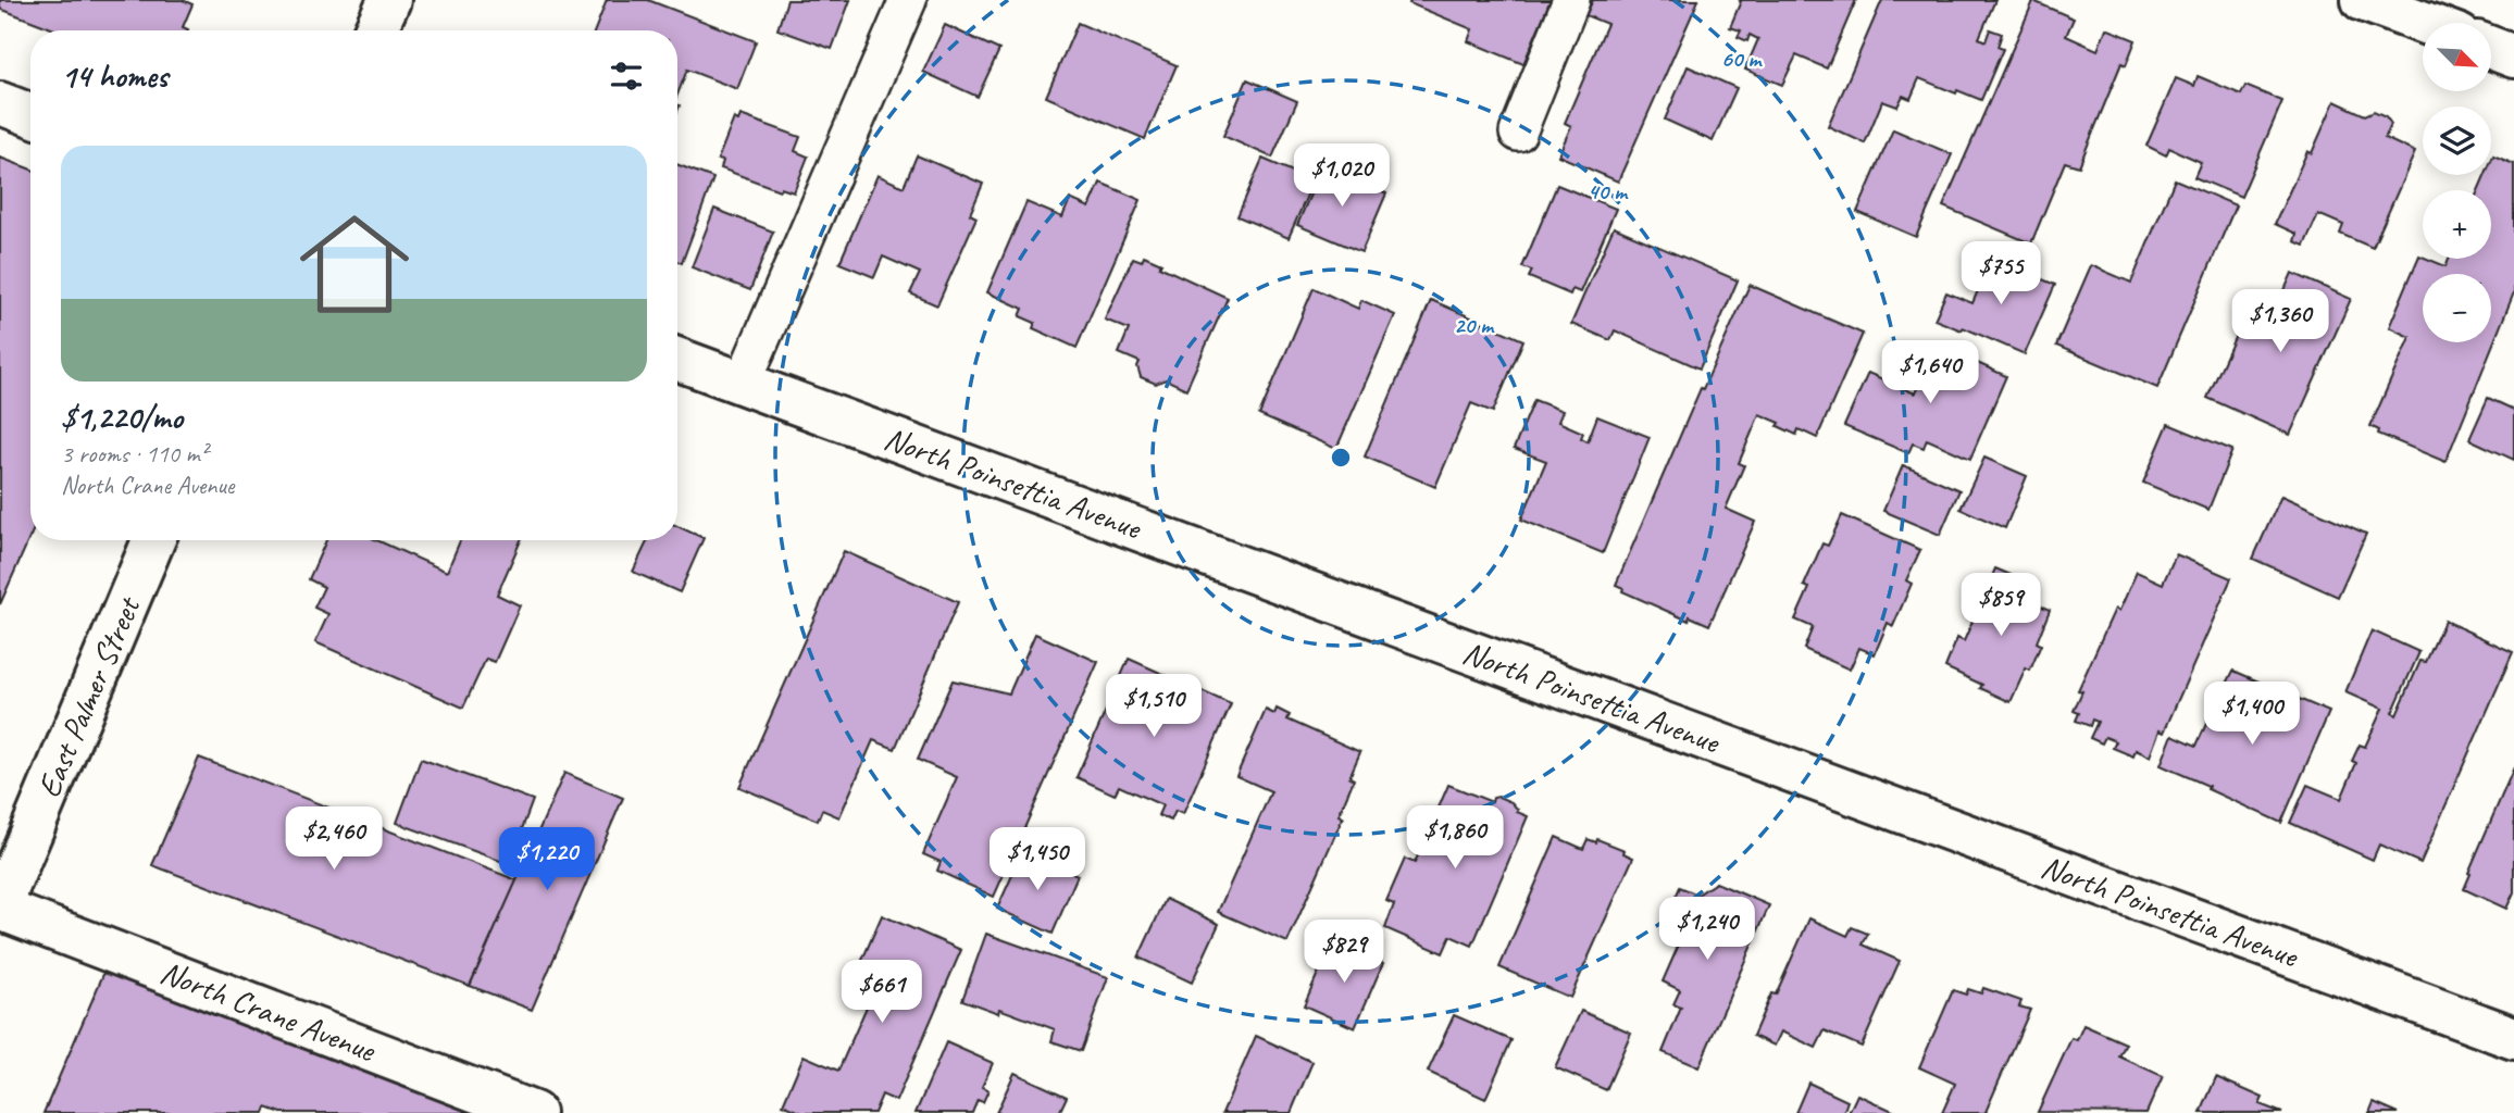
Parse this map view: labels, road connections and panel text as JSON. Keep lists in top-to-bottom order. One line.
{"streets":{"street":["North Poinsettia Avenue","East Palmer Street","North Crane Avenue"]},"crossings":[["East Palmer Street","North Crane Avenue"]],"north":"bottom right","page":{"map_buttons":["+","−"],"heading":"14 homes","list":[{"name":"$1,220/mo","note":"3 rooms · 110 m² · North Crane Avenue"}],"price":["$1,020","$755","$1,360","$1,640","$859","$1,510","$1,400","$1,860","$2,460","$1,220","$1,450","$1,240","$829","$661"]},"rings":["60 m","40 m","20 m"]}
